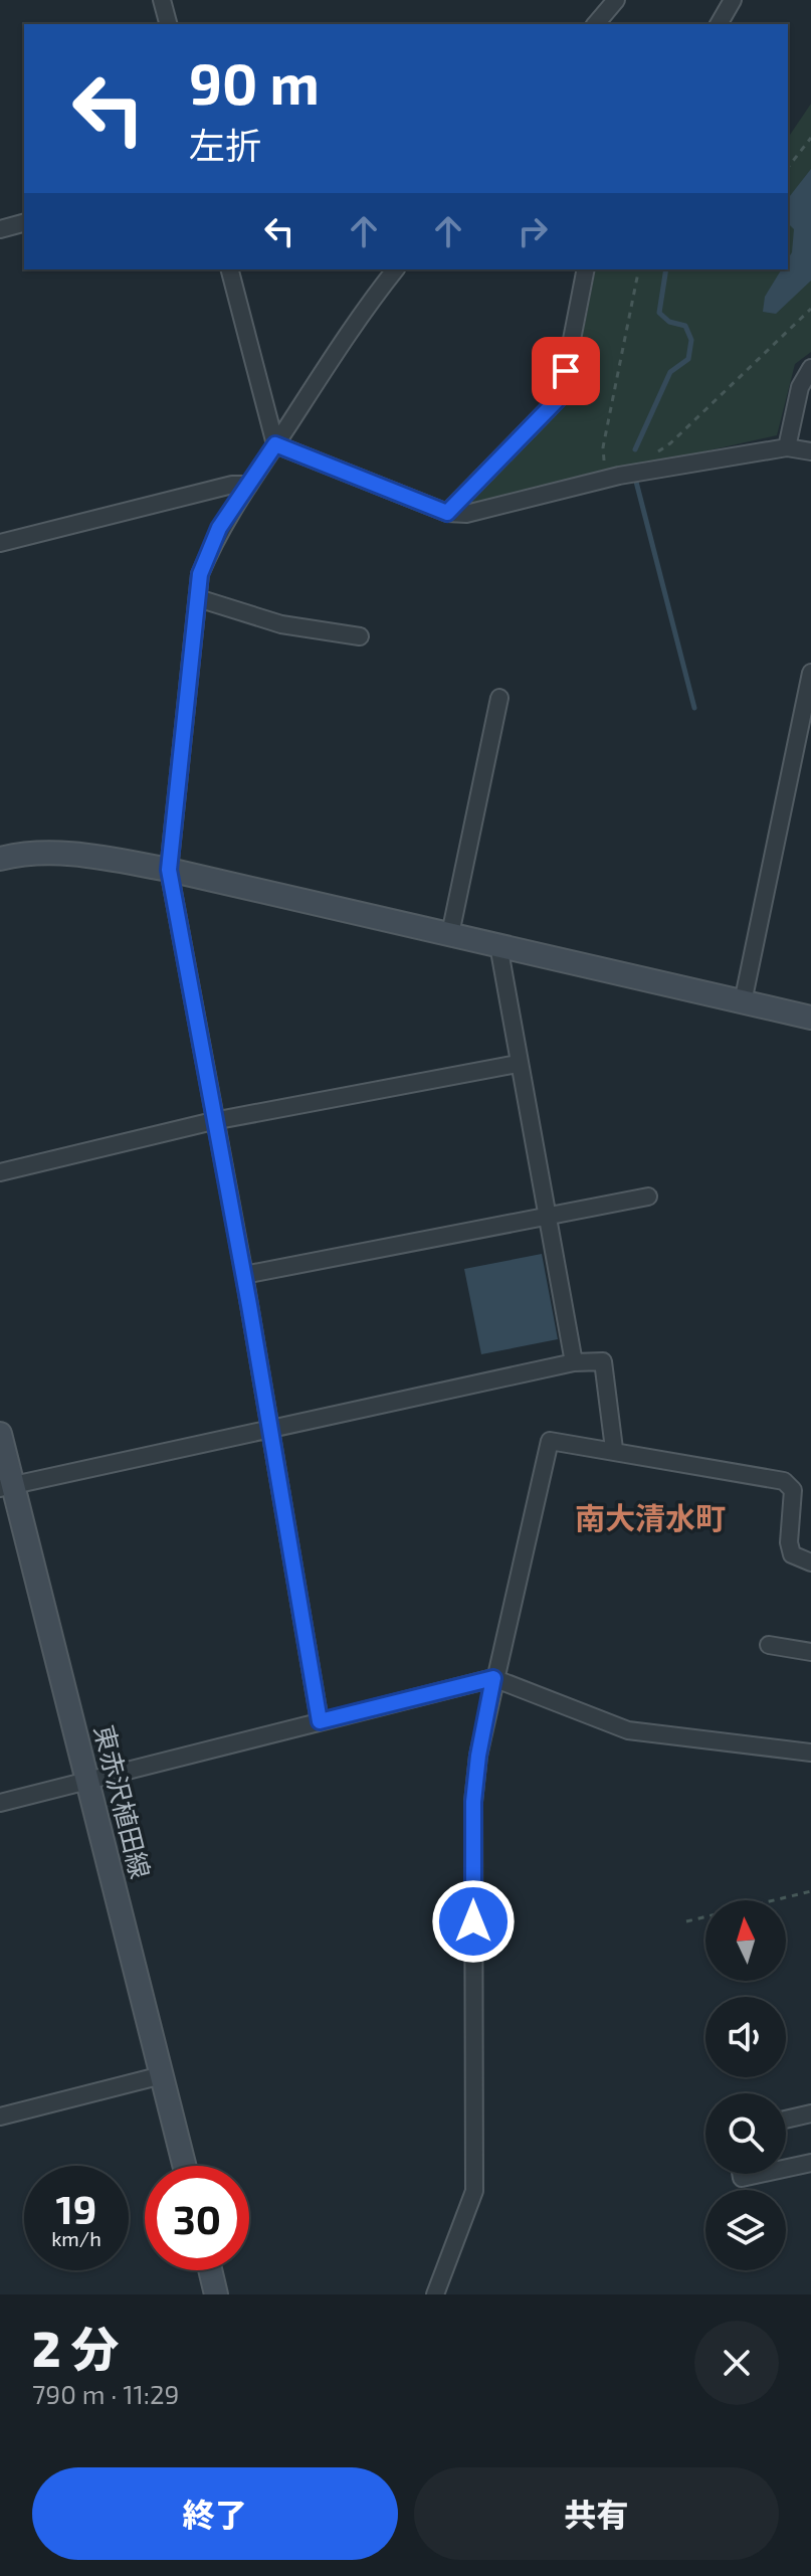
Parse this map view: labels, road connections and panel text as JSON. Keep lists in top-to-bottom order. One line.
{"streets":{"street":["東赤沢植田線"]},"districts":["南大清水町"],"north":"top","page":{"turn":["90 m","左折"],"speed":"19 km/h","limit":"30","heading":["2 分","790 m · 11:29"],"buttons":["終了","共有"]}}
